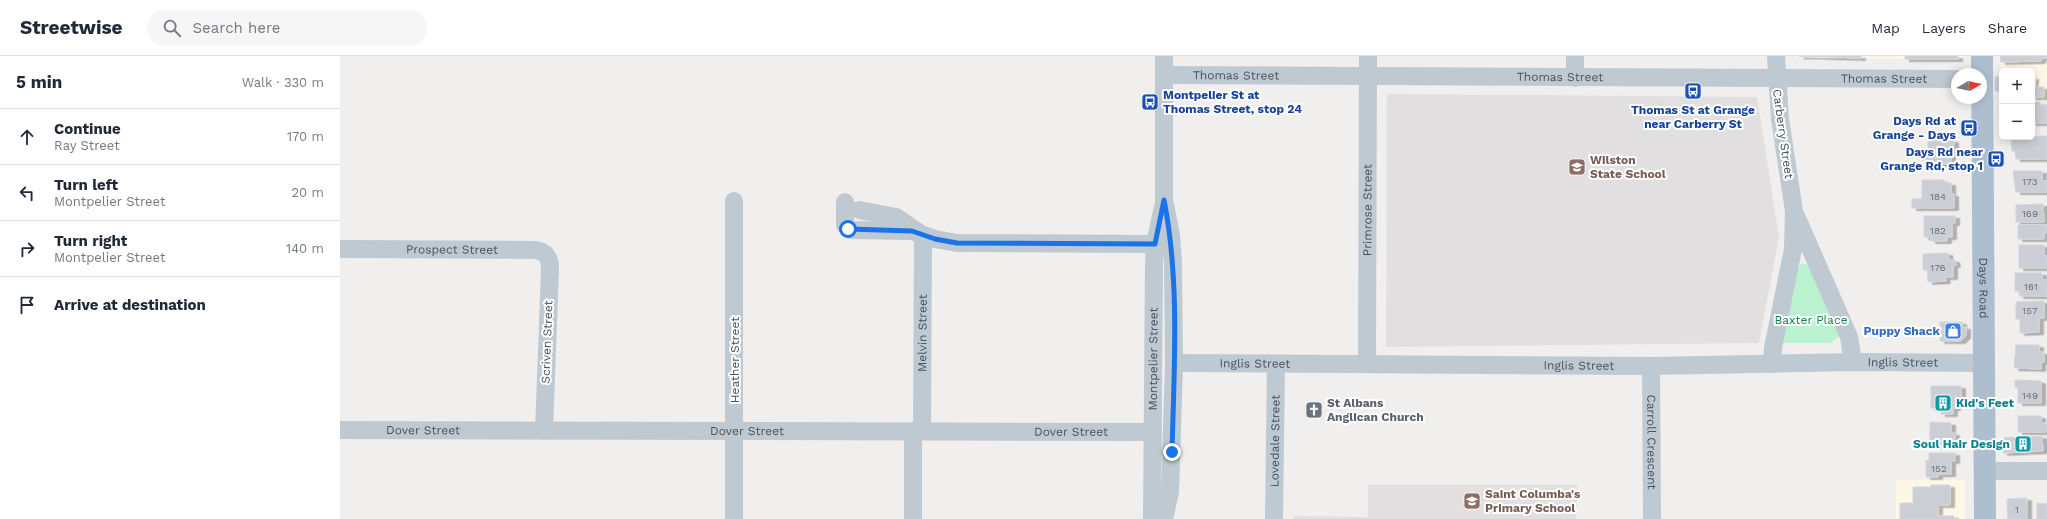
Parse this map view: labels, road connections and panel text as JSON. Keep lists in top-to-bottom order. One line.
{"streets":{"main road":["Days Road"],"street":["Thomas Street","Carberry Street","Primrose Street","Prospect Street","Melvin Street","Scriven Street","Montpelier Street","Heather Street","Inglis Street","Dover Street","Lovedale Street","Carroll Crescent"]},"crossings":[["Thomas Street","Carberry Street"],["Thomas Street","Primrose Street"],["Thomas Street","Montpelier Street"],["Carberry Street","Inglis Street"],["Primrose Street","Inglis Street"],["Prospect Street","Scriven Street"],["Days Road","Inglis Street"],["Melvin Street","Dover Street"],["Scriven Street","Dover Street"],["Montpelier Street","Inglis Street"],["Montpelier Street","Dover Street"],["Heather Street","Dover Street"],["Inglis Street","Lovedale Street"],["Inglis Street","Carroll Crescent"]],"parks":["Baxter Place"],"places":{"bus stop":["Thomas St at Grange near Carberry St","Montpelier St at Thomas Street, stop 24","Days Rd at Grange - Days","Days Rd near Grange Rd, stop 1"],"school or university":["Wilston State School","Saint Columba's Primary School"],"shop":["Puppy Shack"],"building":["Kid's Feet","Soul Hair Design"],"church":["St Albans Anglican Church"]},"house_numbers":["173","184","169","182","176","161","157","149","152","1"],"north":"right","page":{"header":"Streetwise","search":"Search here","nav":["Map","Layers","Share"],"heading":["5 min","Walk · 330 m"],"map_buttons":["+","−"],"list":[["Continue","Ray Street","170 m"],["Turn left","Montpelier Street","20 m"],["Turn right","Montpelier Street","140 m"],"Arrive at destination"]}}
